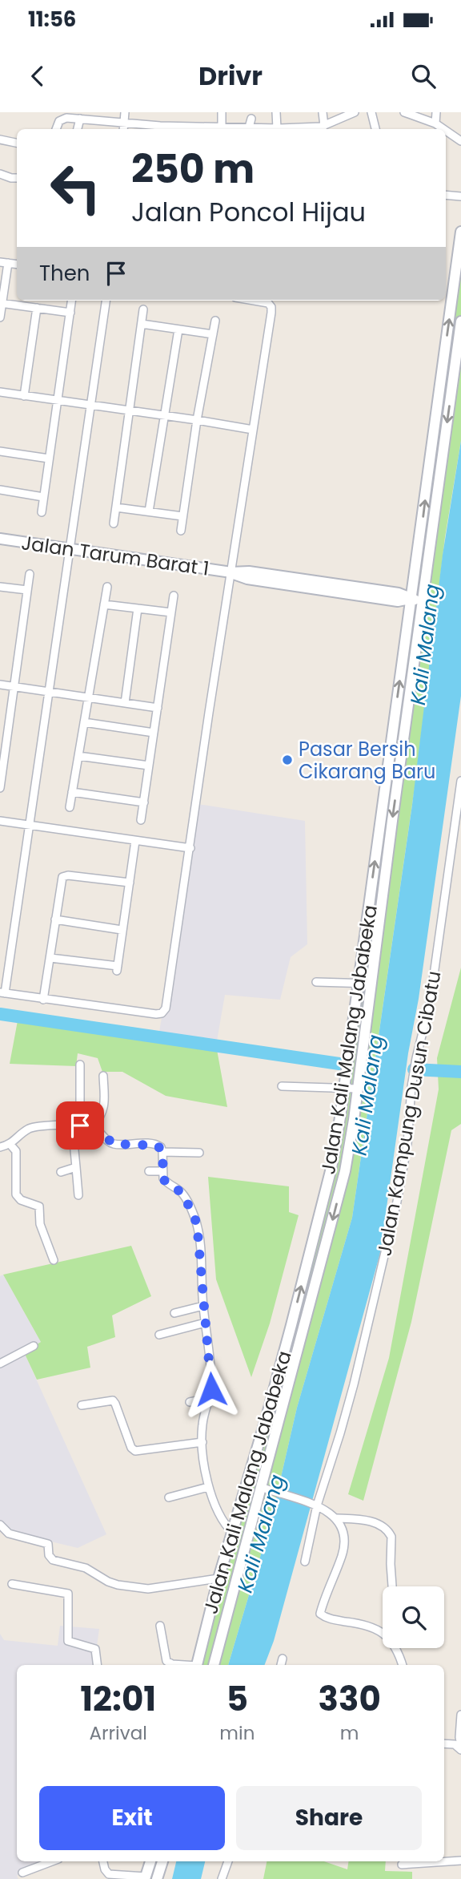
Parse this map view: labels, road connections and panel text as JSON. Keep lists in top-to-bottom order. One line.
{"streets":{"main road":["Jalan Tarum Barat 1","Jalan Kali Malang Jababeka"],"street":["Jalan Kampung Dusun Cibatu"]},"crossings":[["Jalan Tarum Barat 1","Jalan Kali Malang Jababeka"]],"water":["Kali Malang"],"places":["Pasar Bersih Cikarang Baru"],"page":{"status":"11:56","header":"Drivr","turn":["250 m","Jalan Poncol Hijau"],"then":"Then","eta":["12:01","Arrival","5","min","330","m"],"buttons":["Exit","Share"]}}
